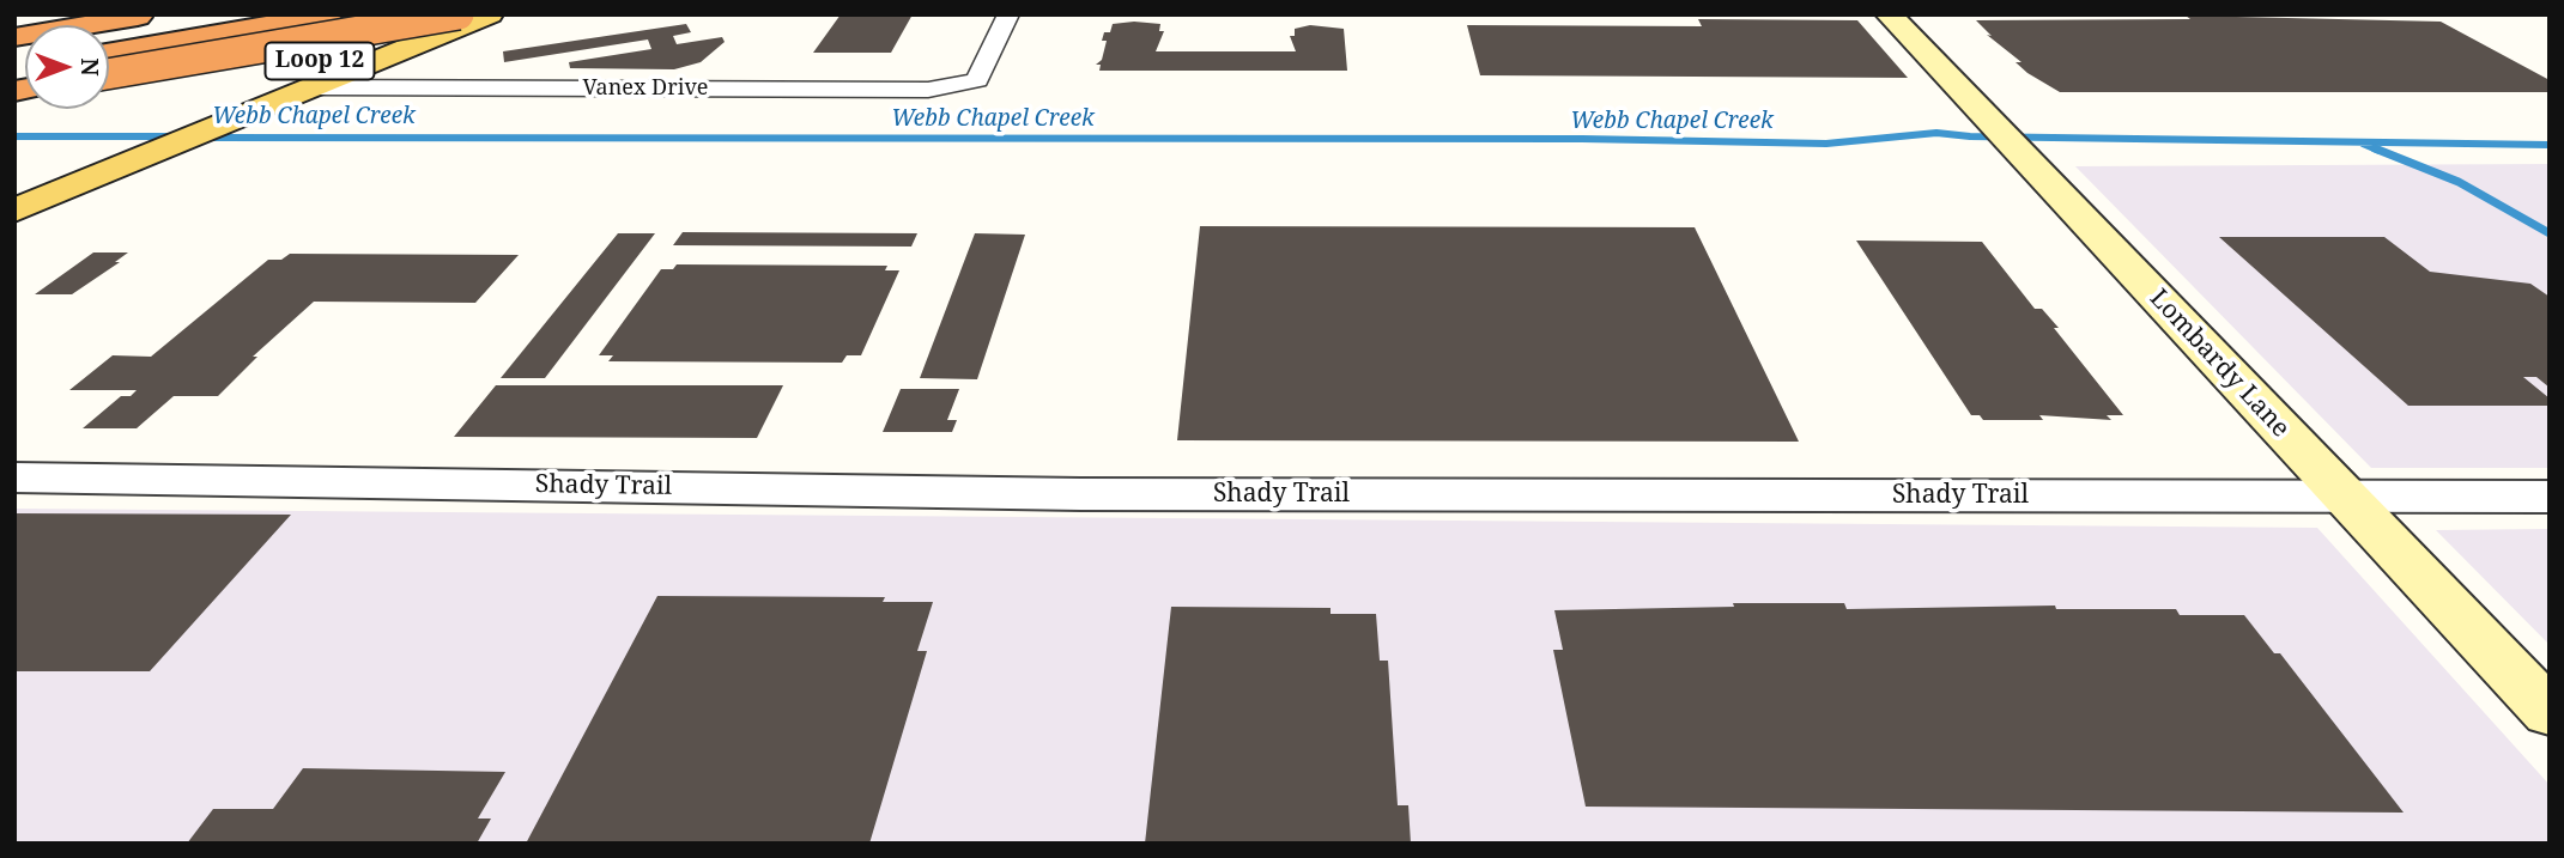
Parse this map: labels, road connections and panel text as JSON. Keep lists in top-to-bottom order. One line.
{"streets":{"main road":["Loop 12","Lombardy Lane"],"street":["Vanex Drive","Shady Trail"]},"crossings":[["Loop 12","Vanex Drive"],["Lombardy Lane","Shady Trail"]],"water":["Webb Chapel Creek"],"north":"right"}
